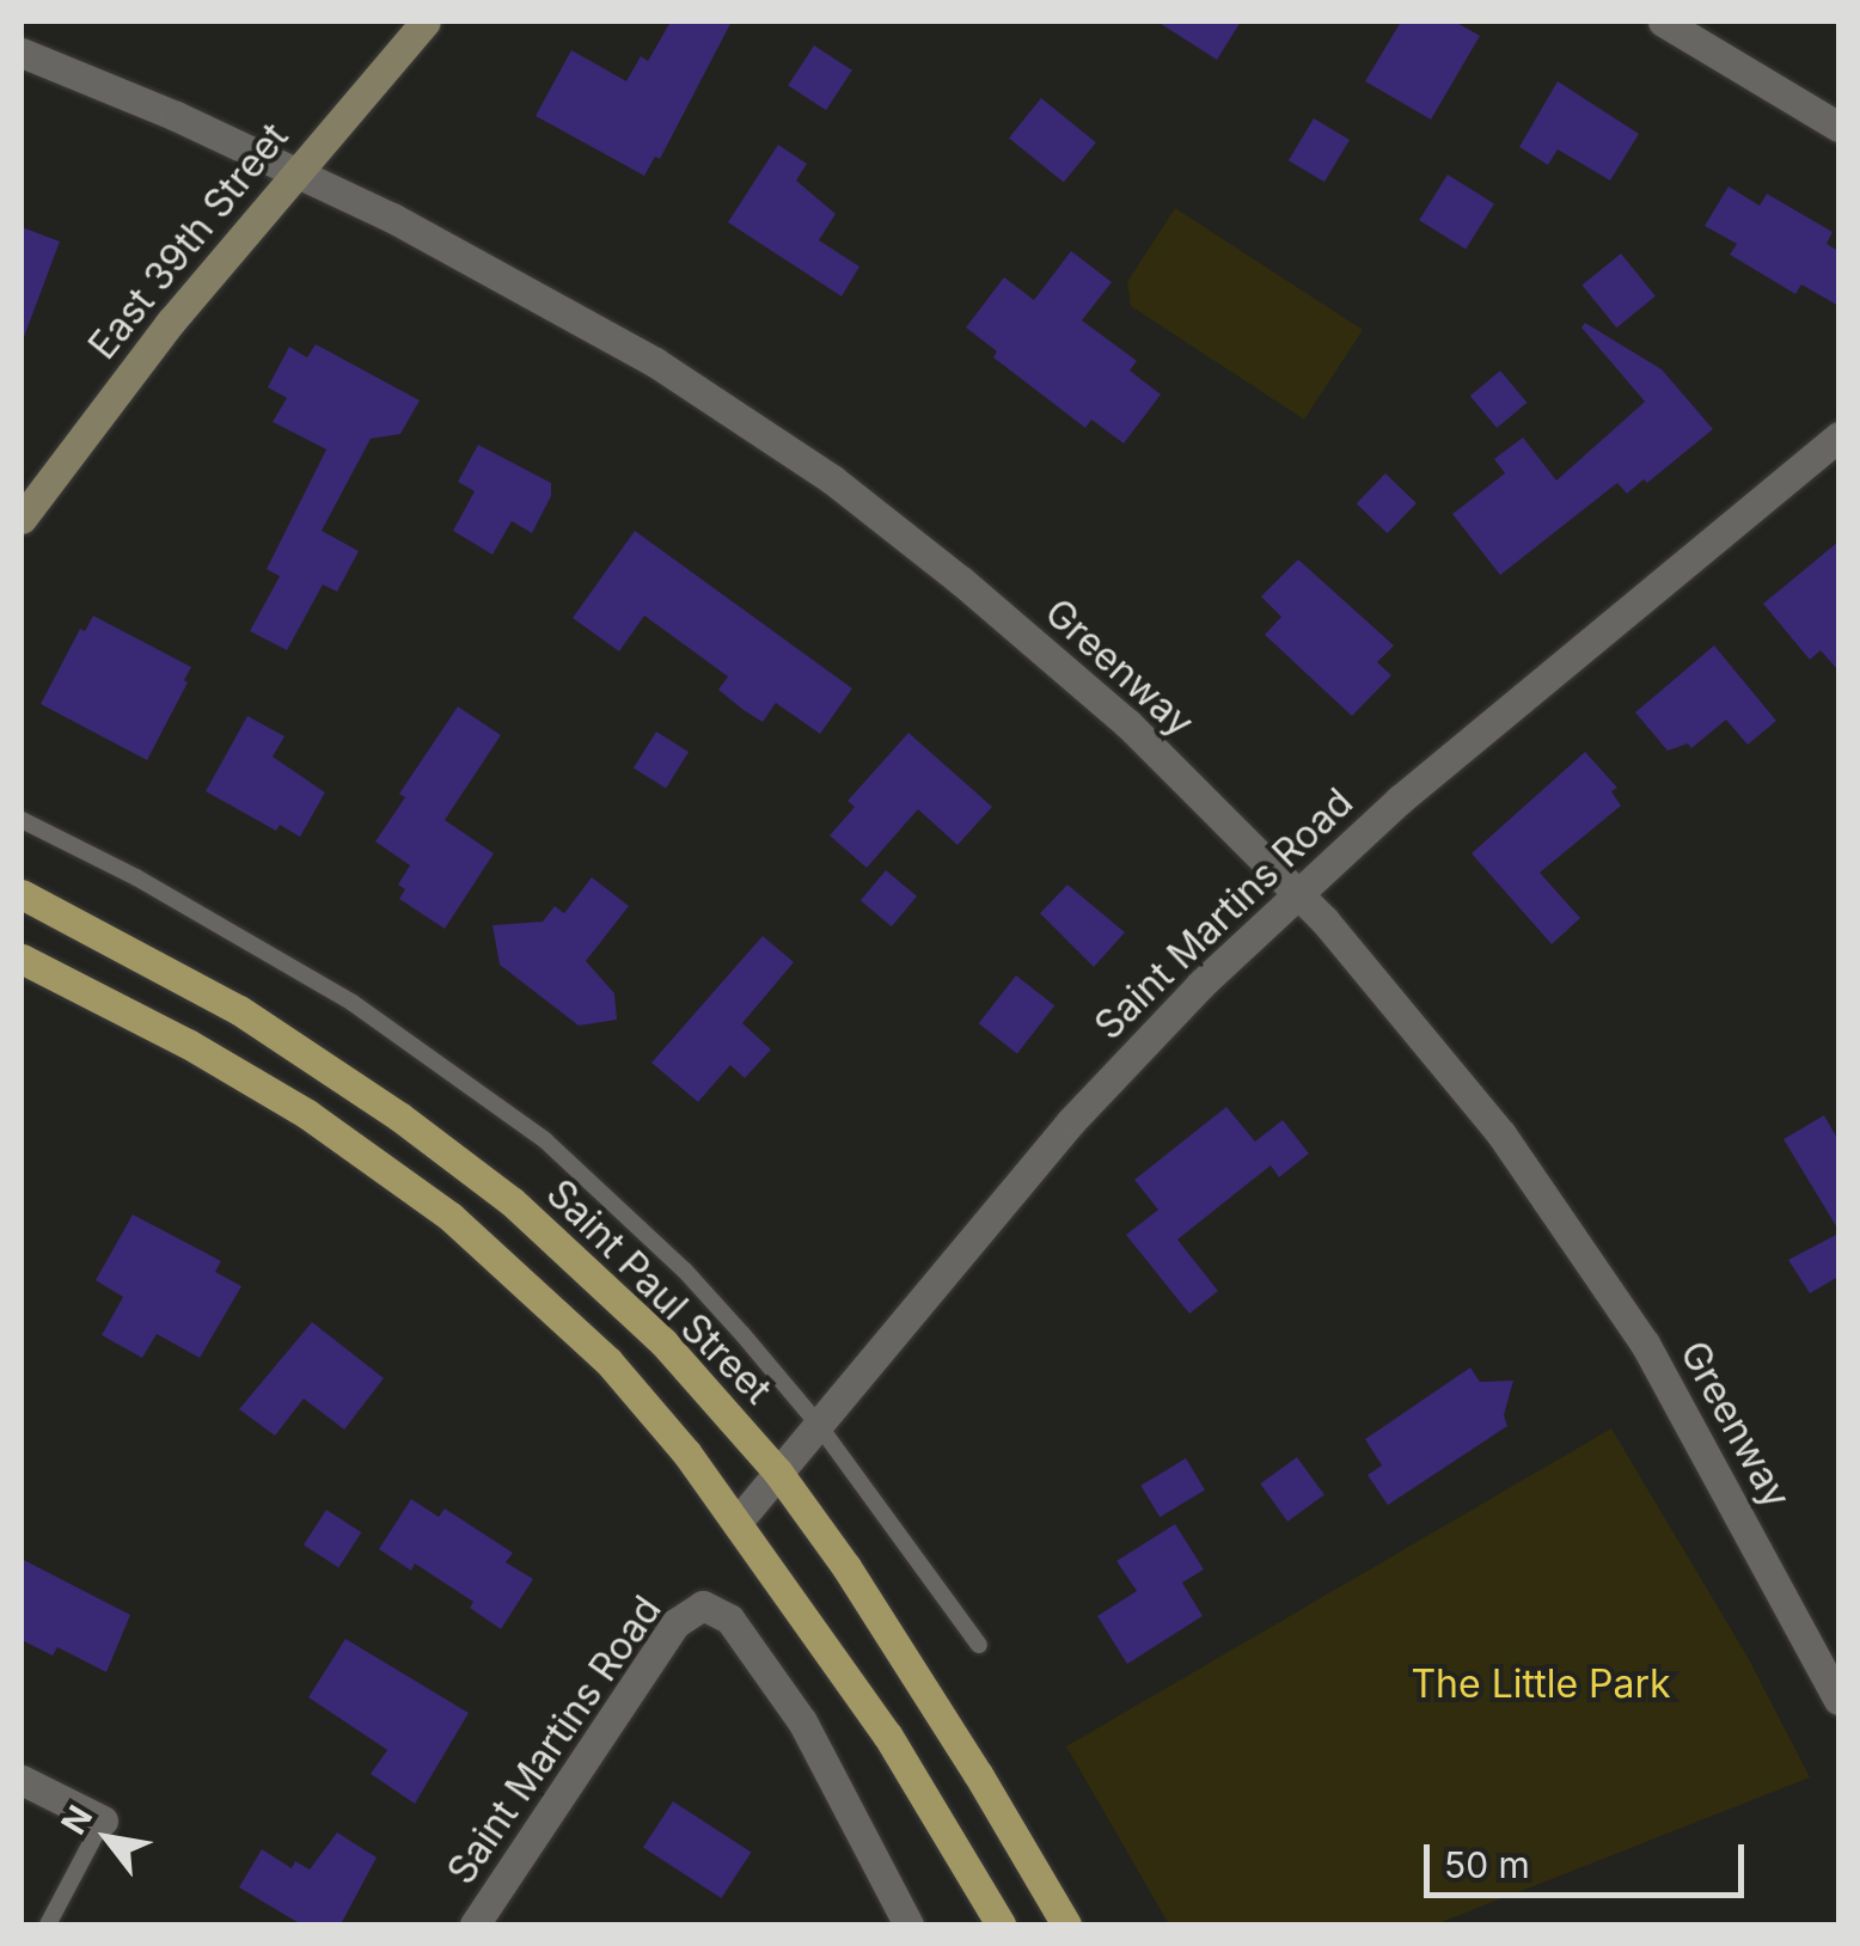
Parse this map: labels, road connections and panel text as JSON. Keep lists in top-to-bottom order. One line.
{"streets":{"main road":["East 39th Street","Saint Paul Street"],"street":["Greenway","Saint Martins Road"]},"crossings":[["East 39th Street","Greenway"],["Greenway","Saint Martins Road"],["Saint Martins Road","Saint Paul Street"]],"parks":["The Little Park"],"scale_bar":"50 m","north":"top left"}
